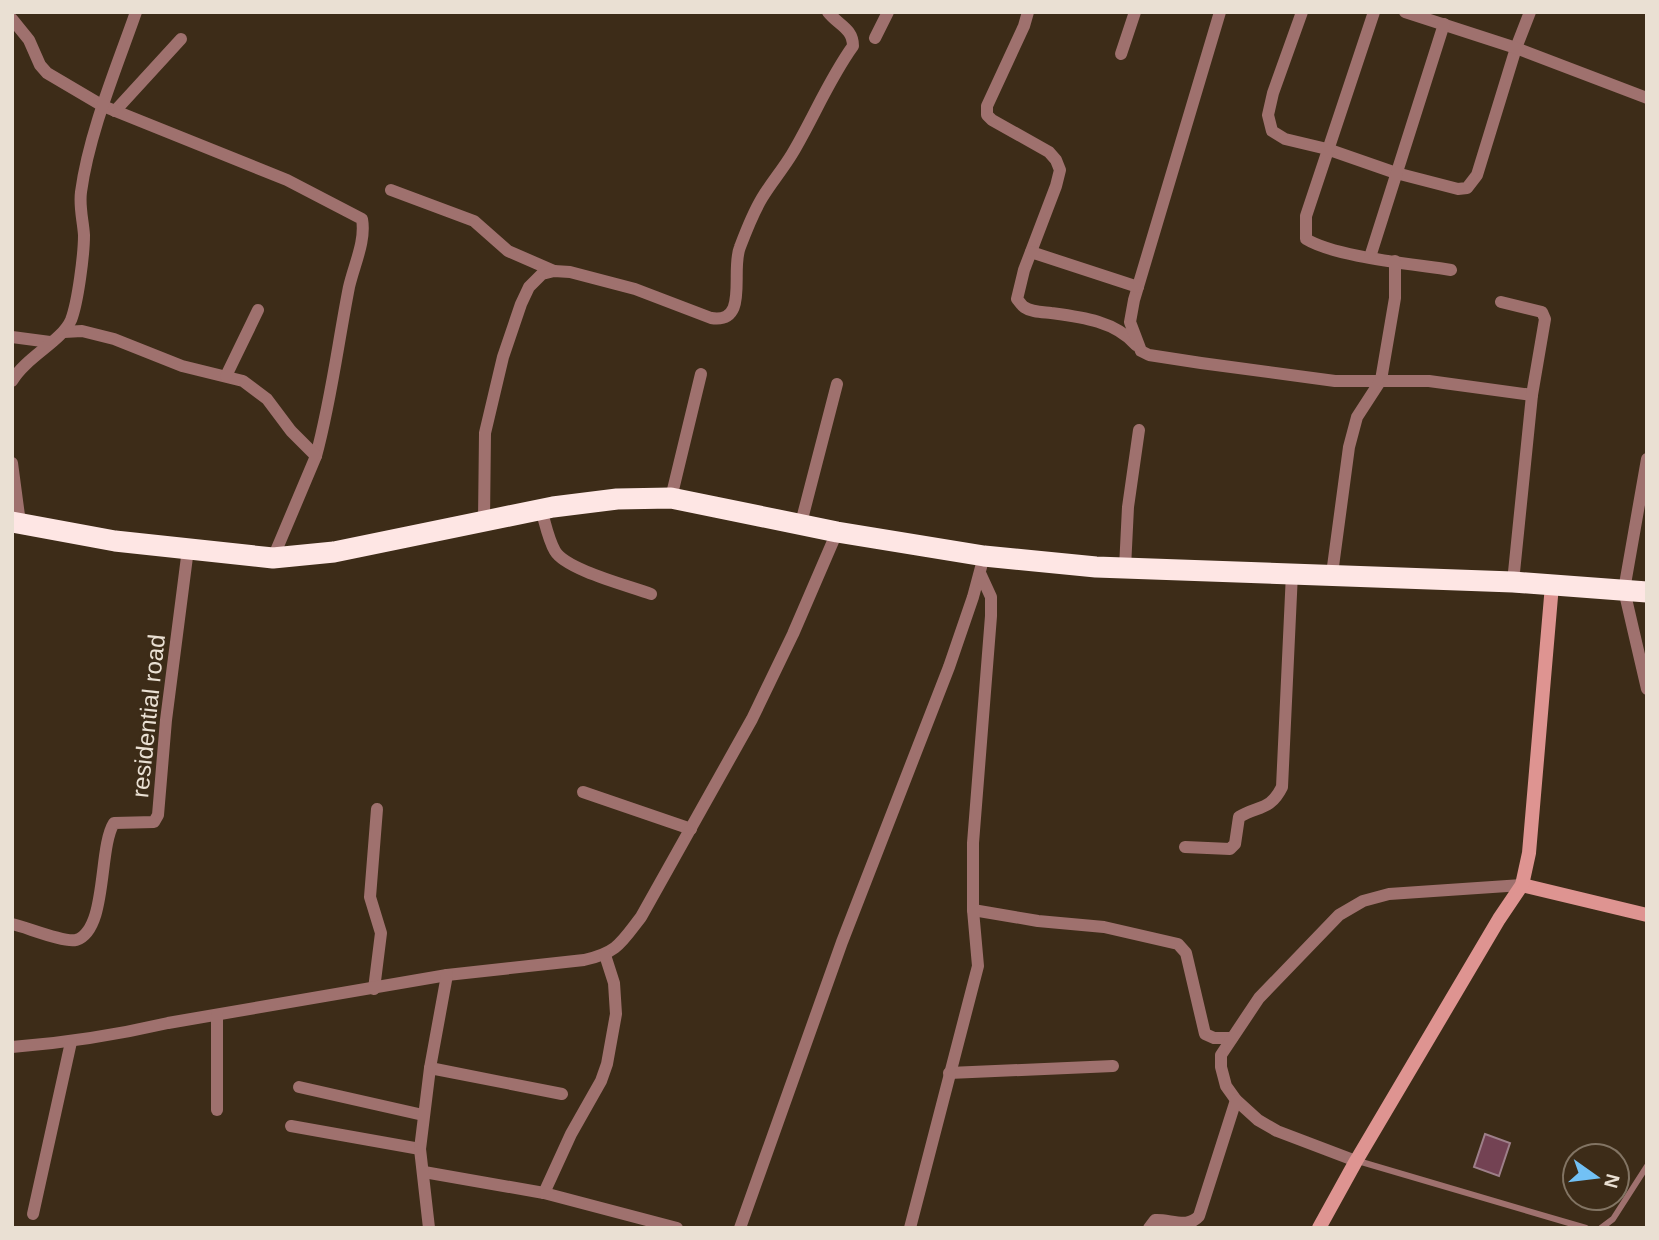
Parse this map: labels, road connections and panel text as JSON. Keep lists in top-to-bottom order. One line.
{"streets":{"street":["residential road"]},"north":"right"}
